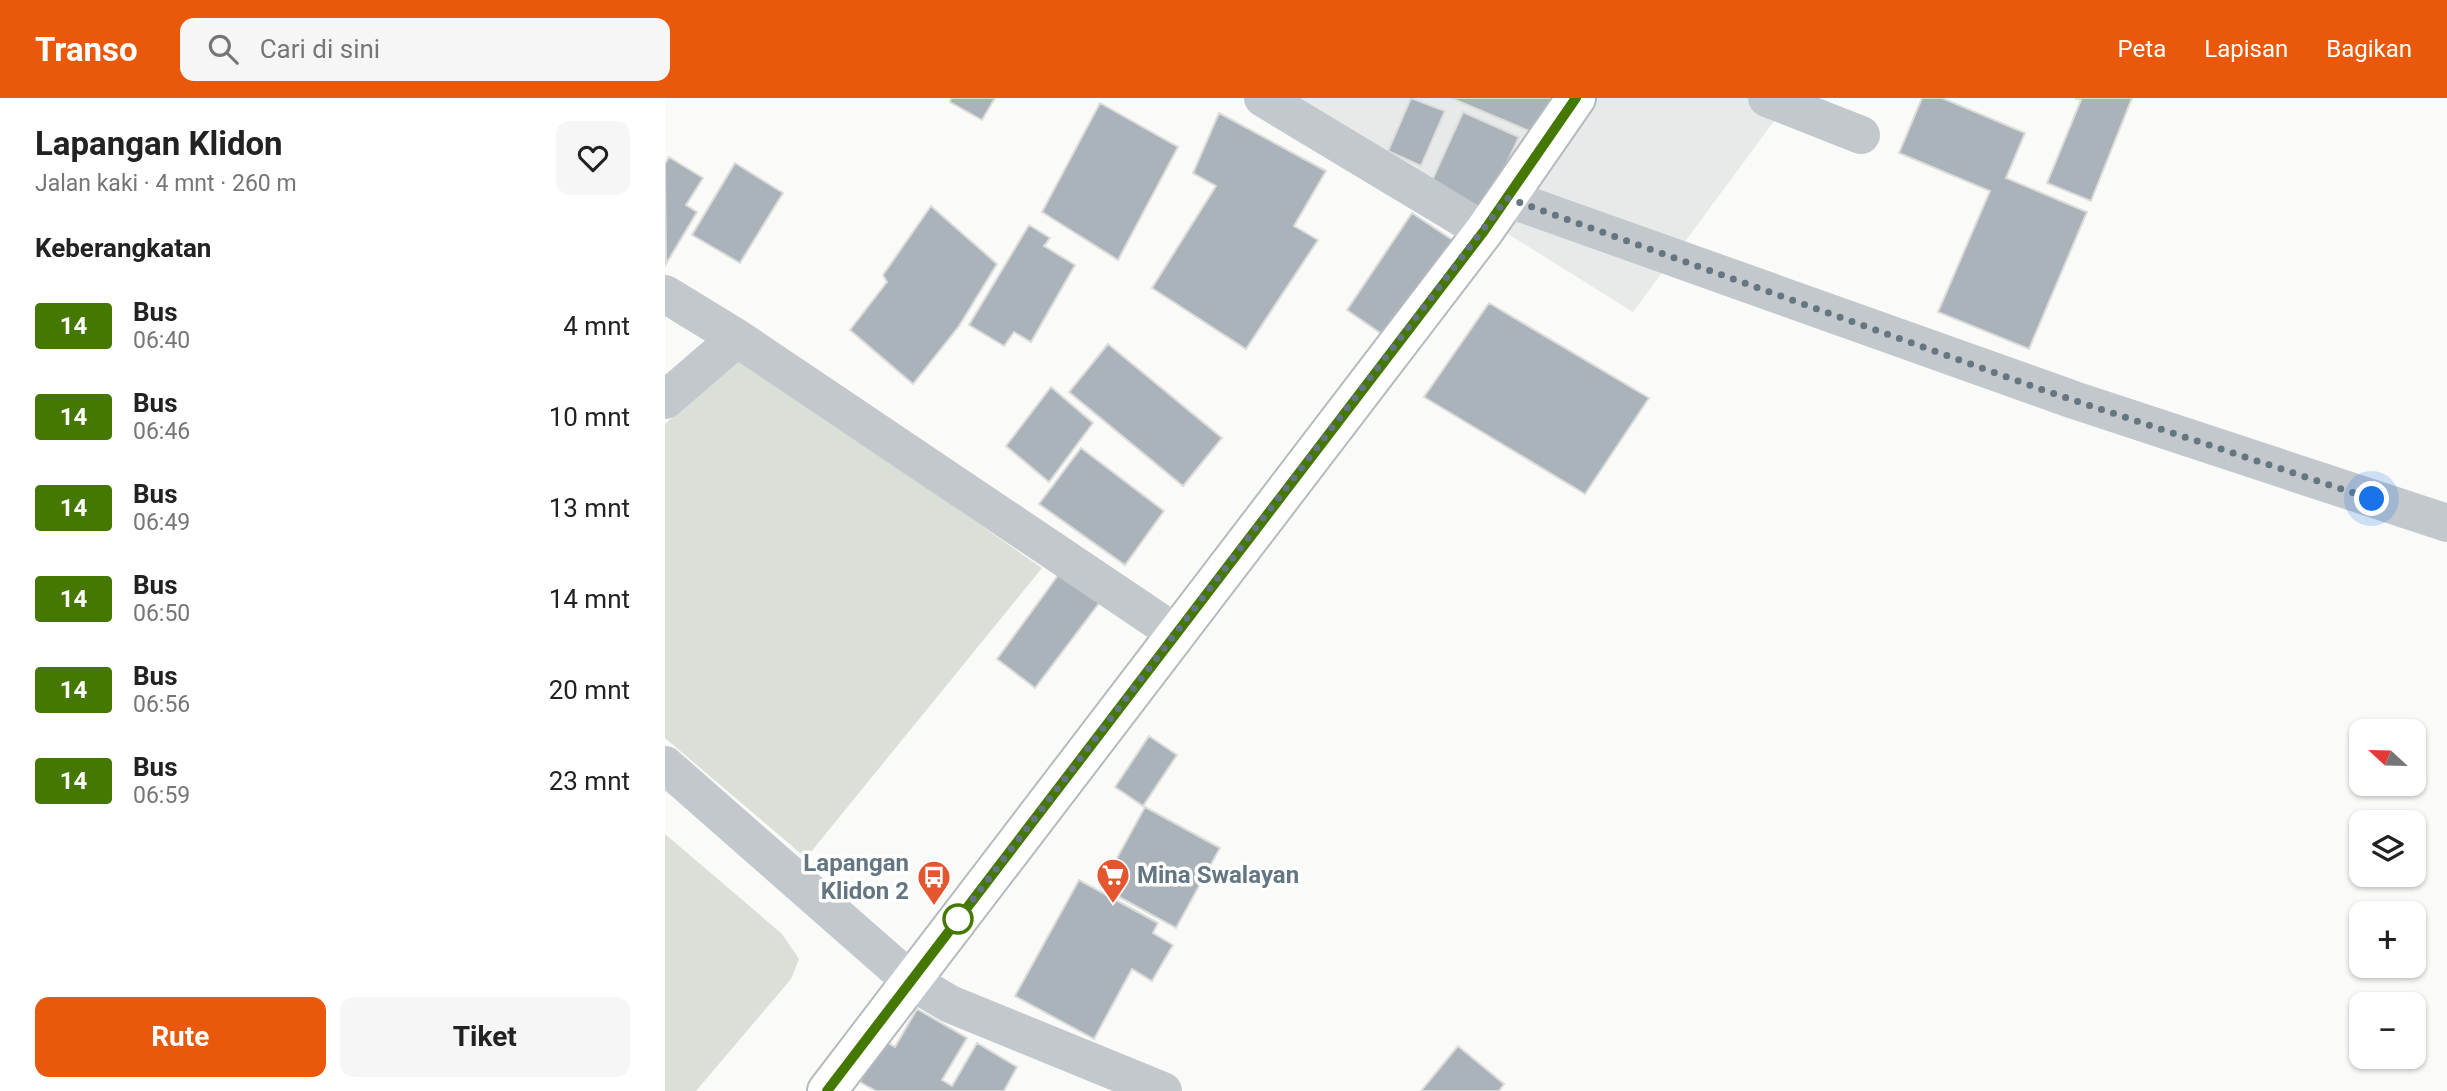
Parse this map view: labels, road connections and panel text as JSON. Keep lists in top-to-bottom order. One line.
{"places":{"supermarket":["Mina Swalayan"],"bus stop":["Lapangan Klidon 2"]},"lines":["bus line 14"],"north":"left","page":{"header":"Transo","search":"Cari di sini","nav":["Peta","Lapisan","Bagikan"],"heading":[["Lapangan Klidon","Jalan kaki · 4 mnt · 260 m"],"Keberangkatan"],"list":[{"mark":"14","name":"Bus","note":"06:40","value":"4 mnt"},{"mark":"14","name":"Bus","note":"06:46","value":"10 mnt"},{"mark":"14","name":"Bus","note":"06:49","value":"13 mnt"},{"mark":"14","name":"Bus","note":"06:50","value":"14 mnt"},{"mark":"14","name":"Bus","note":"06:56","value":"20 mnt"},{"mark":"14","name":"Bus","note":"06:59","value":"23 mnt"}],"map_buttons":["+","−"],"buttons":["Rute","Tiket"]}}
